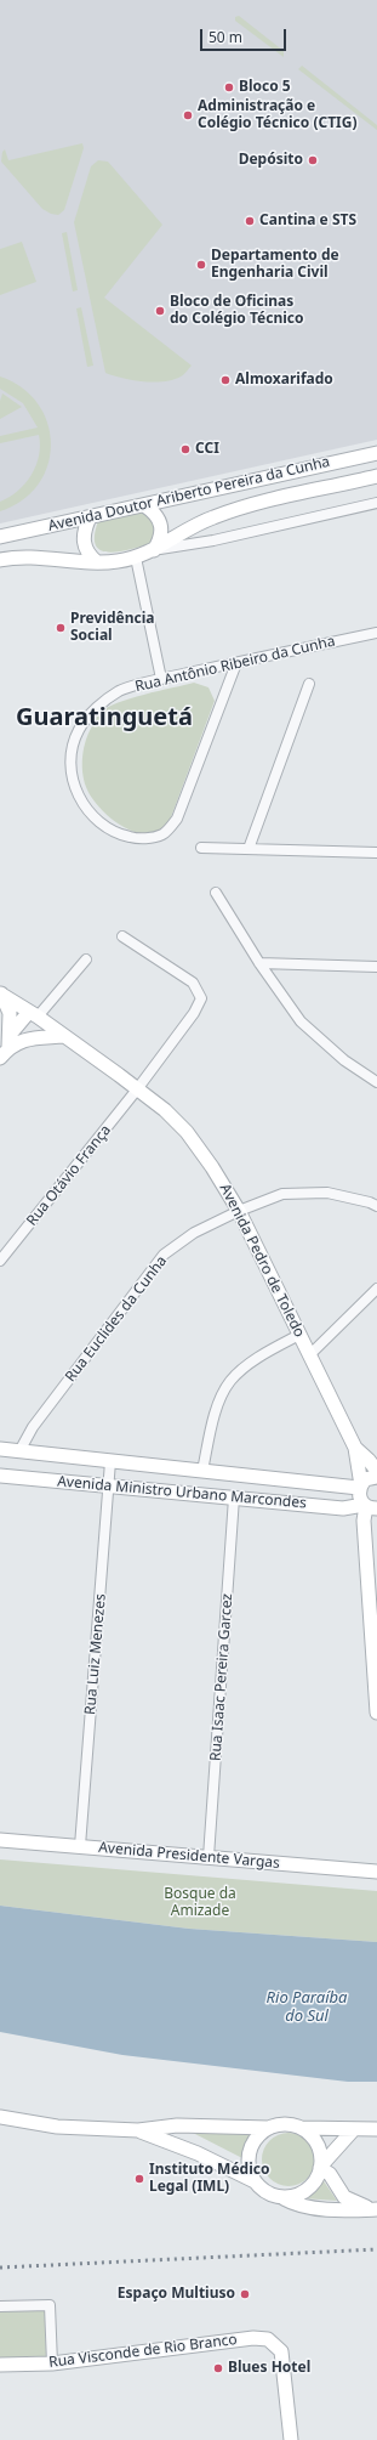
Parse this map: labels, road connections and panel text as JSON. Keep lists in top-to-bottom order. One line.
{"streets":{"street":["Avenida Doutor Ariberto Pereira da Cunha","Rua Antônio Ribeiro da Cunha","Rua Otávio França","Avenida Pedro de Toledo","Rua Euclides da Cunha","Avenida Ministro Urbano Marcondes","Rua Luiz Menezes","Rua Isaac Pereira Garcez","Avenida Presidente Vargas","Rua Visconde de Rio Branco"]},"crossings":[["Rua Otávio França","Avenida Pedro de Toledo"],["Avenida Pedro de Toledo","Rua Euclides da Cunha"],["Rua Euclides da Cunha","Avenida Ministro Urbano Marcondes"],["Avenida Ministro Urbano Marcondes","Rua Luiz Menezes"],["Avenida Ministro Urbano Marcondes","Rua Isaac Pereira Garcez"],["Rua Luiz Menezes","Avenida Presidente Vargas"],["Rua Isaac Pereira Garcez","Avenida Presidente Vargas"]],"districts":["Guaratinguetá"],"water":["Rio Paraíba do Sul"],"parks":["Bosque da Amizade"],"places":["Bloco 5","Administração e Colégio Técnico (CTIG)","Depósito","Cantina e STS","Departamento de Engenharia Civil","Bloco de Oficinas do Colégio Técnico","Almoxarifado","CCI","Previdência Social","Instituto Médico Legal (IML)","Espaço Multiuso","Blues Hotel"],"scale_bar":"50 m"}
